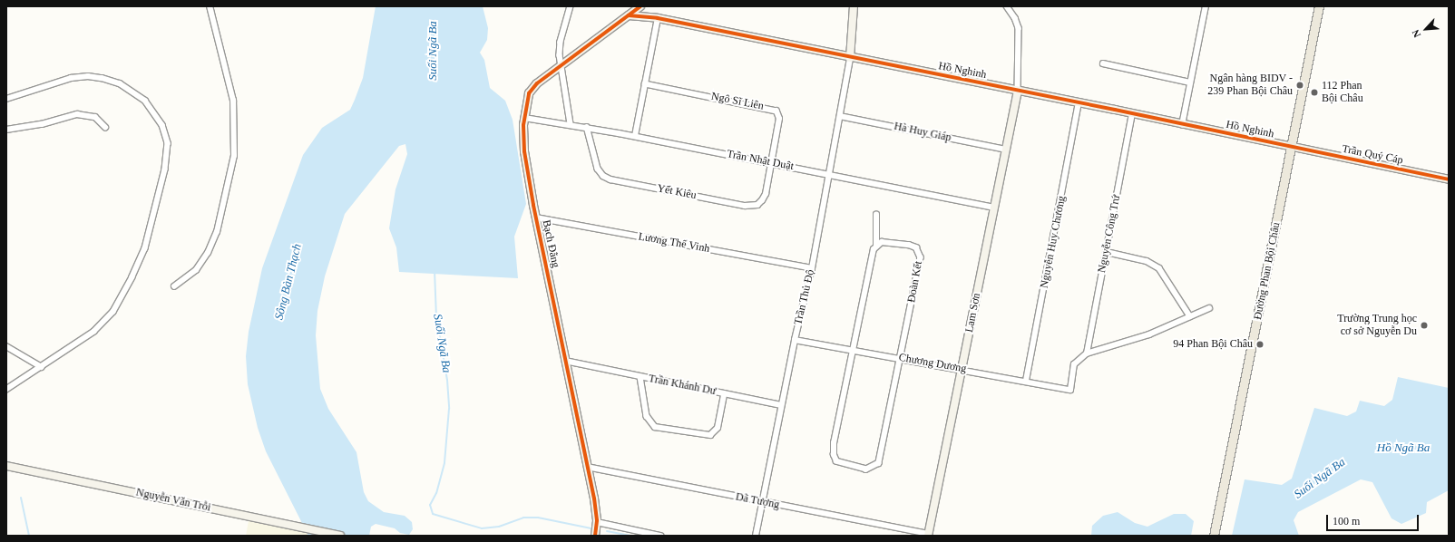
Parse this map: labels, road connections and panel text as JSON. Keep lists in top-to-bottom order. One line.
{"streets":{"main road":["Đường Phan Bội Châu"],"street":["Hồ Nghinh","Ngô Sĩ Liên","Hà Huy Giáp","Trần Quý Cáp","Trần Nhật Duật","Yết Kiêu","Nguyễn Công Trứ","Nguyễn Huy Chương","Lương Thế Vinh","Bạch Đằng","Đoàn Kết","Trần Thủ Độ","Lam Sơn","Chương Dương","Trần Khánh Dư","Nguyễn Văn Trỗi","Dã Tượng"]},"crossings":[["Hồ Nghinh","Trần Quý Cáp"],["Hồ Nghinh","Nguyễn Công Trứ"],["Hồ Nghinh","Nguyễn Huy Chương"],["Hồ Nghinh","Bạch Đằng"],["Hồ Nghinh","Đường Phan Bội Châu"],["Hồ Nghinh","Trần Thủ Độ"],["Hồ Nghinh","Lam Sơn"],["Ngô Sĩ Liên","Trần Nhật Duật"],["Ngô Sĩ Liên","Yết Kiêu"],["Hà Huy Giáp","Trần Thủ Độ"],["Hà Huy Giáp","Lam Sơn"],["Trần Quý Cáp","Đường Phan Bội Châu"],["Trần Nhật Duật","Yết Kiêu"],["Trần Nhật Duật","Bạch Đằng"],["Trần Nhật Duật","Trần Thủ Độ"],["Trần Nhật Duật","Lam Sơn"],["Nguyễn Công Trứ","Chương Dương"],["Nguyễn Huy Chương","Chương Dương"],["Lương Thế Vinh","Bạch Đằng"],["Lương Thế Vinh","Trần Thủ Độ"],["Bạch Đằng","Trần Khánh Dư"],["Bạch Đằng","Dã Tượng"],["Đoàn Kết","Chương Dương"],["Trần Thủ Độ","Chương Dương"],["Trần Thủ Độ","Trần Khánh Dư"],["Trần Thủ Độ","Dã Tượng"],["Lam Sơn","Chương Dương"],["Lam Sơn","Dã Tượng"]],"water":["Suối Ngã Ba","Sông Bàn Thạch","Hồ Ngã Ba"],"places":["Ngân hàng BIDV - 239 Phan Bội Châu","112 Phan Bội Châu","Trường Trung học cơ sở Nguyễn Du","94 Phan Bội Châu"],"scale_bar":"100 m","north":"bottom left"}
